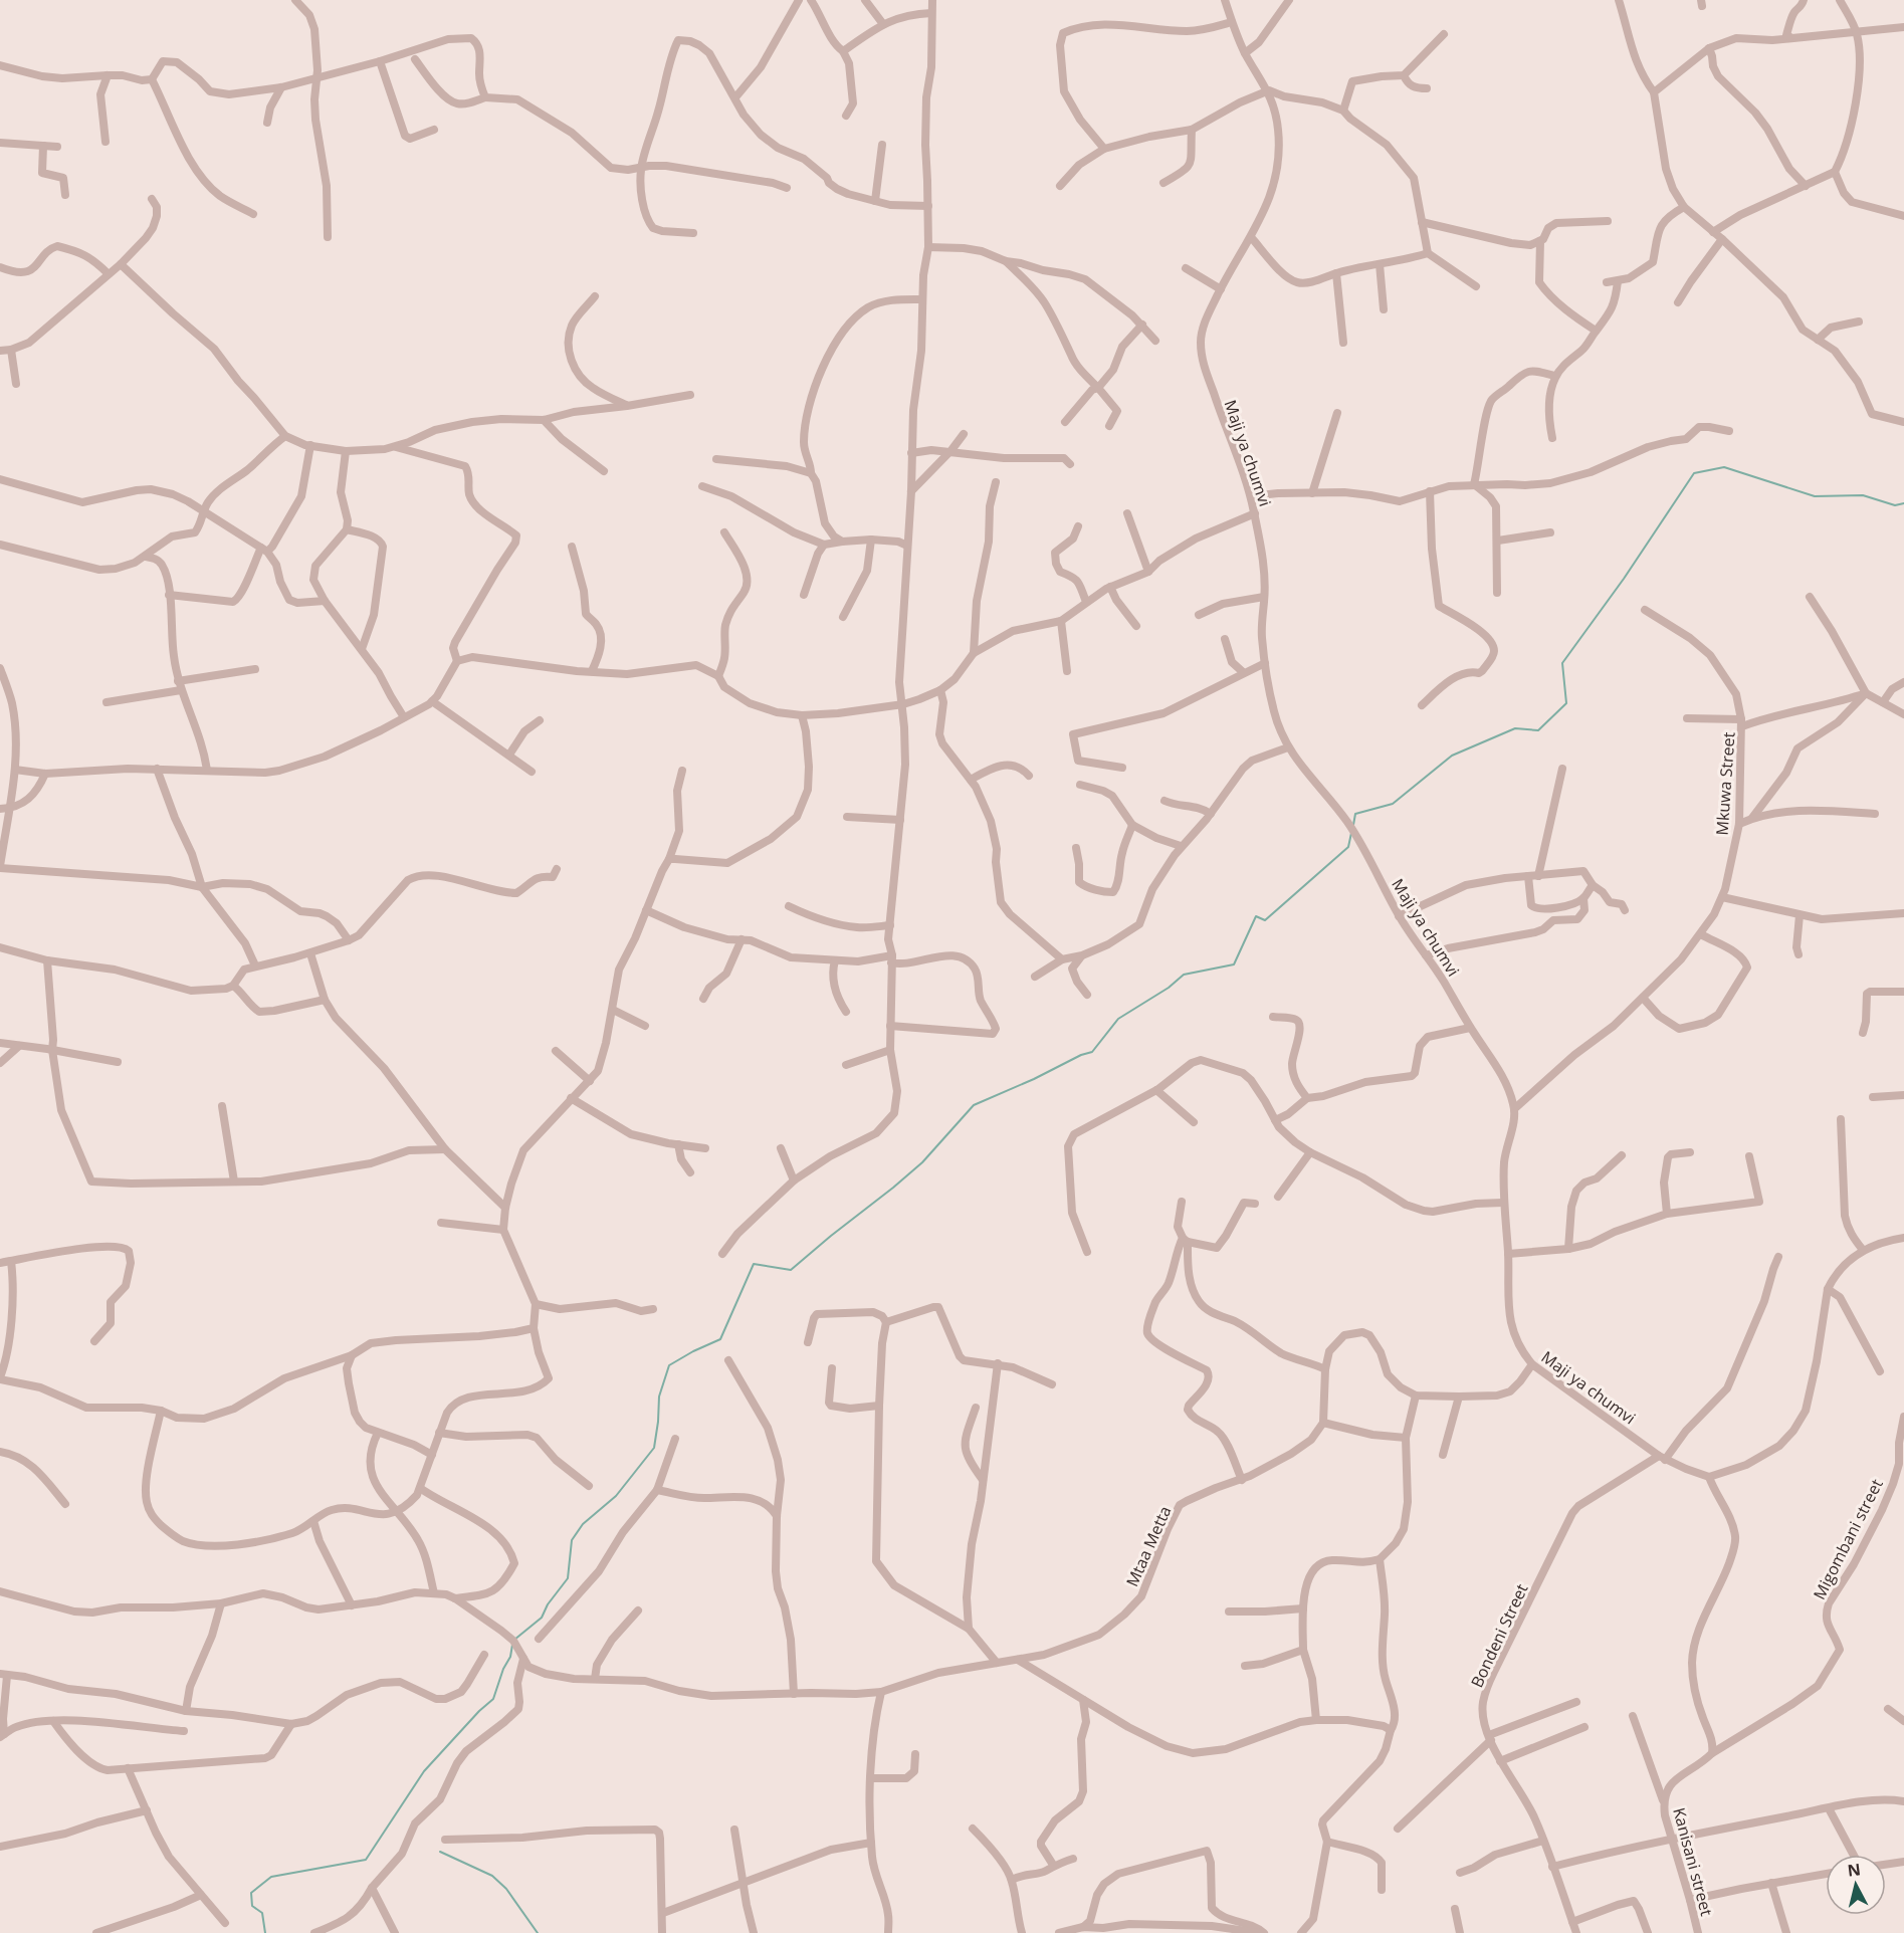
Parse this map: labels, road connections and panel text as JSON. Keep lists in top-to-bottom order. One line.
{"streets":{"street":["Maji ya chumvi","Mkuwa Street","Migombani street","Mtaa Metta","Bondeni Street","Kanisani street"]},"crossings":[["Maji ya chumvi","Mkuwa Street"],["Maji ya chumvi","Bondeni Street"],["Migombani street","Kanisani street"]],"north":"top"}
